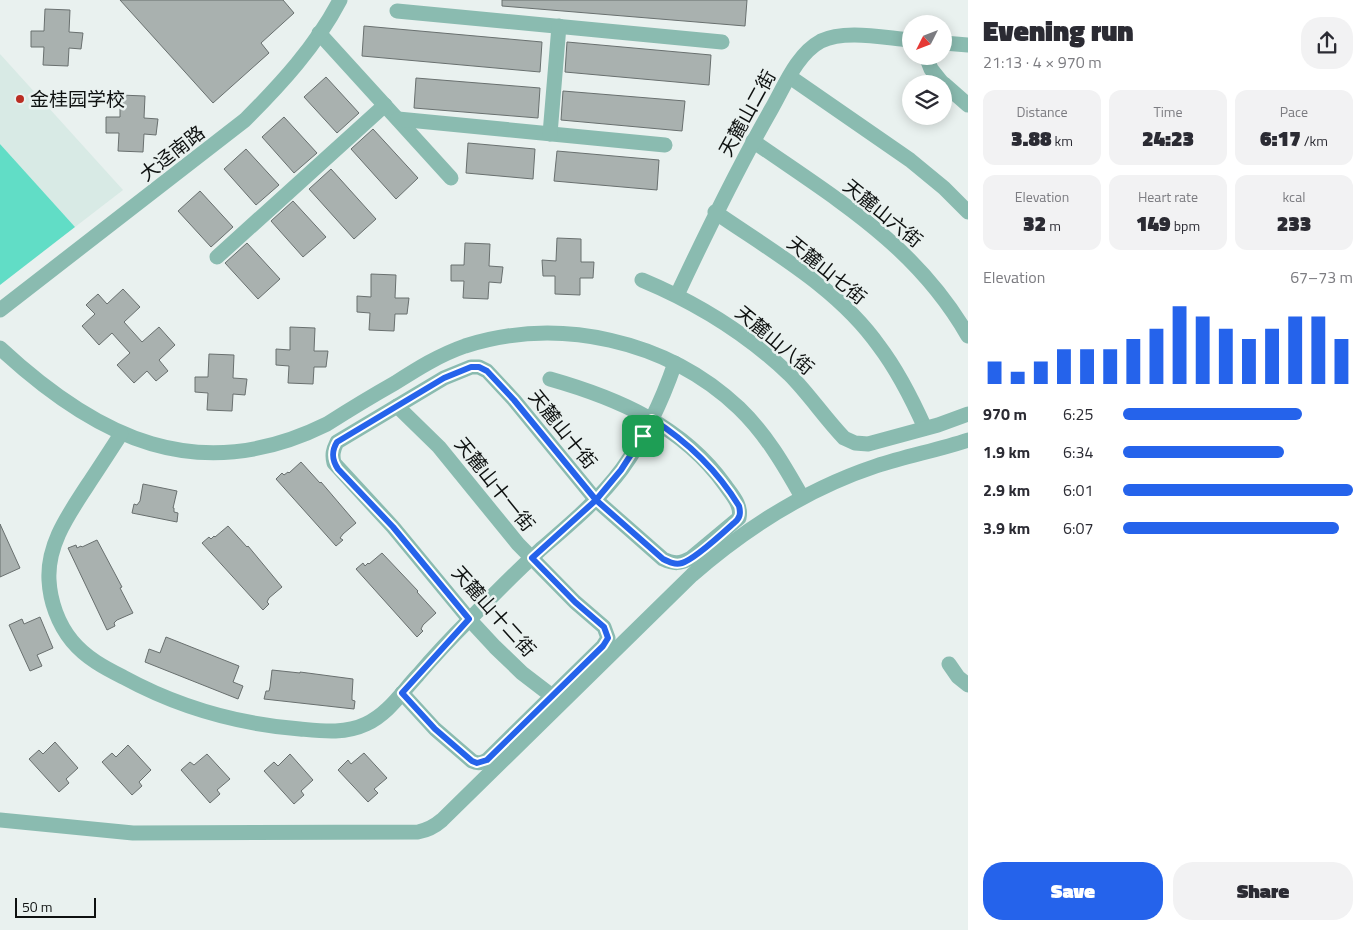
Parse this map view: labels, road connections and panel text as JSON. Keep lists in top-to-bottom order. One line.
{"streets":{"street":["天麓山二街","大迳南路","天麓山六街","天麓山七街","天麓山八街","天麓山十街","天麓山十一街","天麓山十二街"]},"crossings":[["天麓山二街","天麓山六街"],["天麓山二街","天麓山七街"],["天麓山二街","天麓山八街"],["天麓山七街","天麓山八街"],["天麓山十街","天麓山十一街"],["天麓山十街","天麓山十二街"],["天麓山十一街","天麓山十二街"]],"places":["金桂园学校"],"scale_bar":"50 m","north":"bottom left","page":{"heading":["Evening run","21:13 · 4 × 970 m"],"stats":[["Distance","3.88 km"],["Time","24:23"],["Pace","6:17 /km"],["Elevation","32 m"],["Heart rate","149 bpm"],["kcal","233"]],"chart":["Elevation","67–73 m"],"list":[{"name":"970 m","note":"6:25"},{"name":"1.9 km","note":"6:34"},{"name":"2.9 km","note":"6:01"},{"name":"3.9 km","note":"6:07"}],"buttons":["Save","Share"],"scale":"50 m"}}
